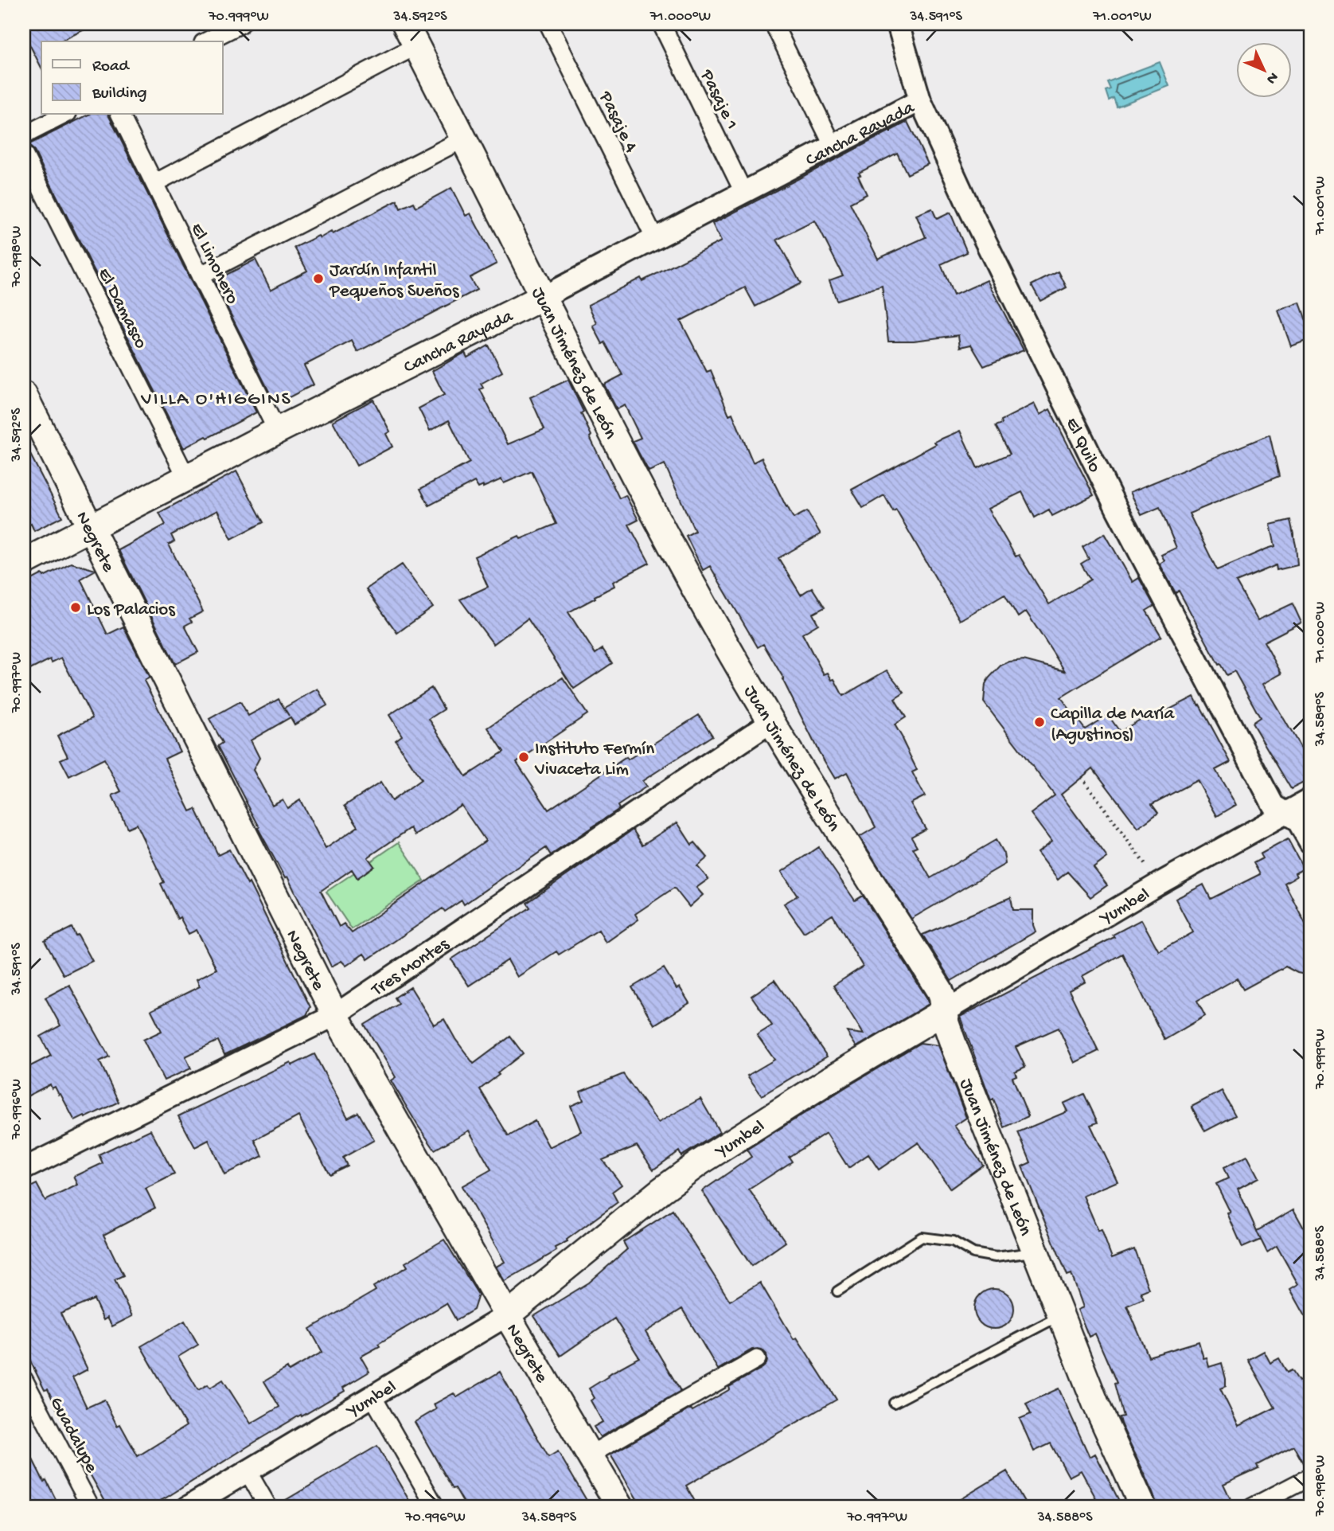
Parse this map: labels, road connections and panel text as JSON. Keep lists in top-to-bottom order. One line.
{"streets":{"main road":["Cancha Rayada","Juan Jiménez de León","Negrete","Yumbel"],"street":["Pasaje 1","Pasaje 4","El Limonero","El Damasco","El Quilo","Tres Montes","Guadalupe"]},"crossings":[["Pasaje 1","Cancha Rayada"],["Pasaje 4","Cancha Rayada"],["Cancha Rayada","El Limonero"],["Cancha Rayada","El Damasco"],["Cancha Rayada","Juan Jiménez de León"],["Cancha Rayada","El Quilo"],["Cancha Rayada","Negrete"],["Juan Jiménez de León","Yumbel"],["Juan Jiménez de León","Tres Montes"],["El Quilo","Yumbel"],["Negrete","Yumbel"],["Negrete","Tres Montes"]],"districts":["VILLA O'HIGGINS"],"places":["Jardín Infantil Pequeños Sueños","Los Palacios","Capilla de María (Agustinos)","Instituto Fermín Vivaceta Lim"],"legend":["Road","Building"],"north":"bottom right","coordinates":["70.999°W","34.592°S","71.000°W","34.591°S","71.001°W","70.998°W","70.997°W","34.589°S","70.996°W","34.588°S"]}
